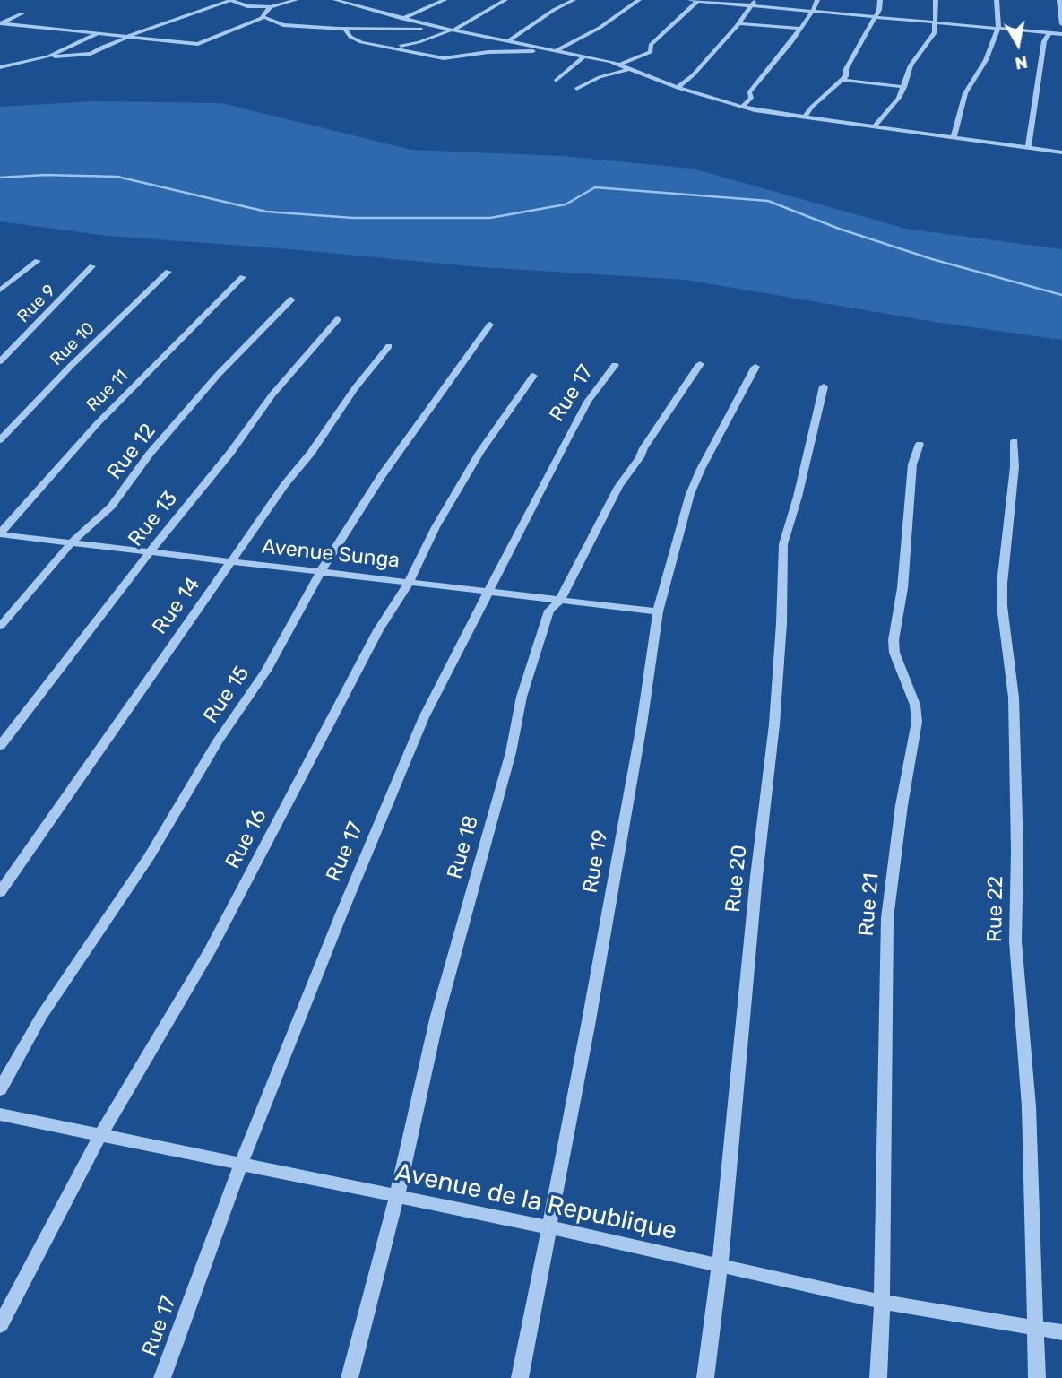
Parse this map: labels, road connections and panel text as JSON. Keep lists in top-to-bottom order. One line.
{"streets":{"street":["Rue 9","Rue 10","Rue 11","Rue 17","Rue 12","Rue 13","Avenue Sunga","Rue 14","Rue 15","Rue 16","Rue 18","Rue 19","Rue 20","Rue 21","Rue 22","Avenue de la Republique"]},"crossings":[["Rue 11","Avenue Sunga"],["Rue 17","Avenue Sunga"],["Rue 17","Avenue de la Republique"],["Rue 12","Avenue Sunga"],["Rue 13","Avenue Sunga"],["Avenue Sunga","Rue 14"],["Avenue Sunga","Rue 15"],["Avenue Sunga","Rue 16"],["Avenue Sunga","Rue 18"],["Avenue Sunga","Rue 19"],["Rue 16","Avenue de la Republique"],["Rue 18","Avenue de la Republique"],["Rue 19","Avenue de la Republique"],["Rue 20","Avenue de la Republique"],["Rue 21","Avenue de la Republique"],["Rue 22","Avenue de la Republique"]],"north":"bottom"}
